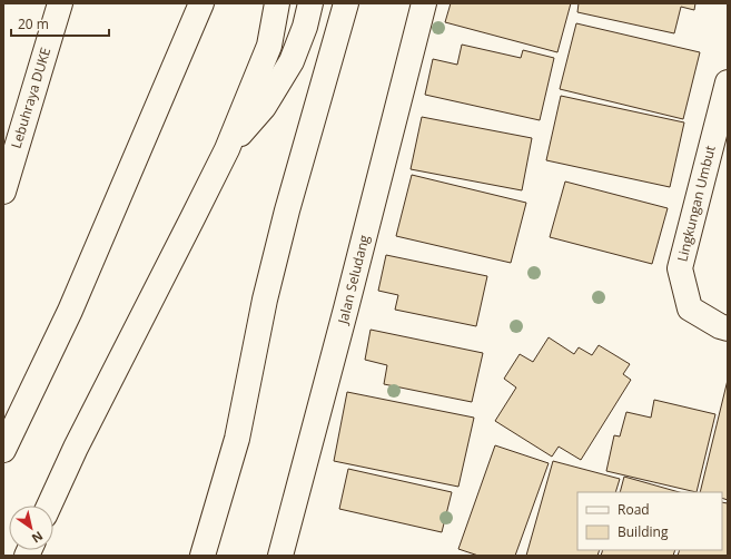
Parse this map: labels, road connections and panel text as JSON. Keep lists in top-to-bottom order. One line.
{"streets":{"main road":["Lebuhraya DUKE","Lingkungan Umbut","Jalan Seludang"]},"legend":["Road","Building"],"scale_bar":"20 m","north":"bottom right"}
